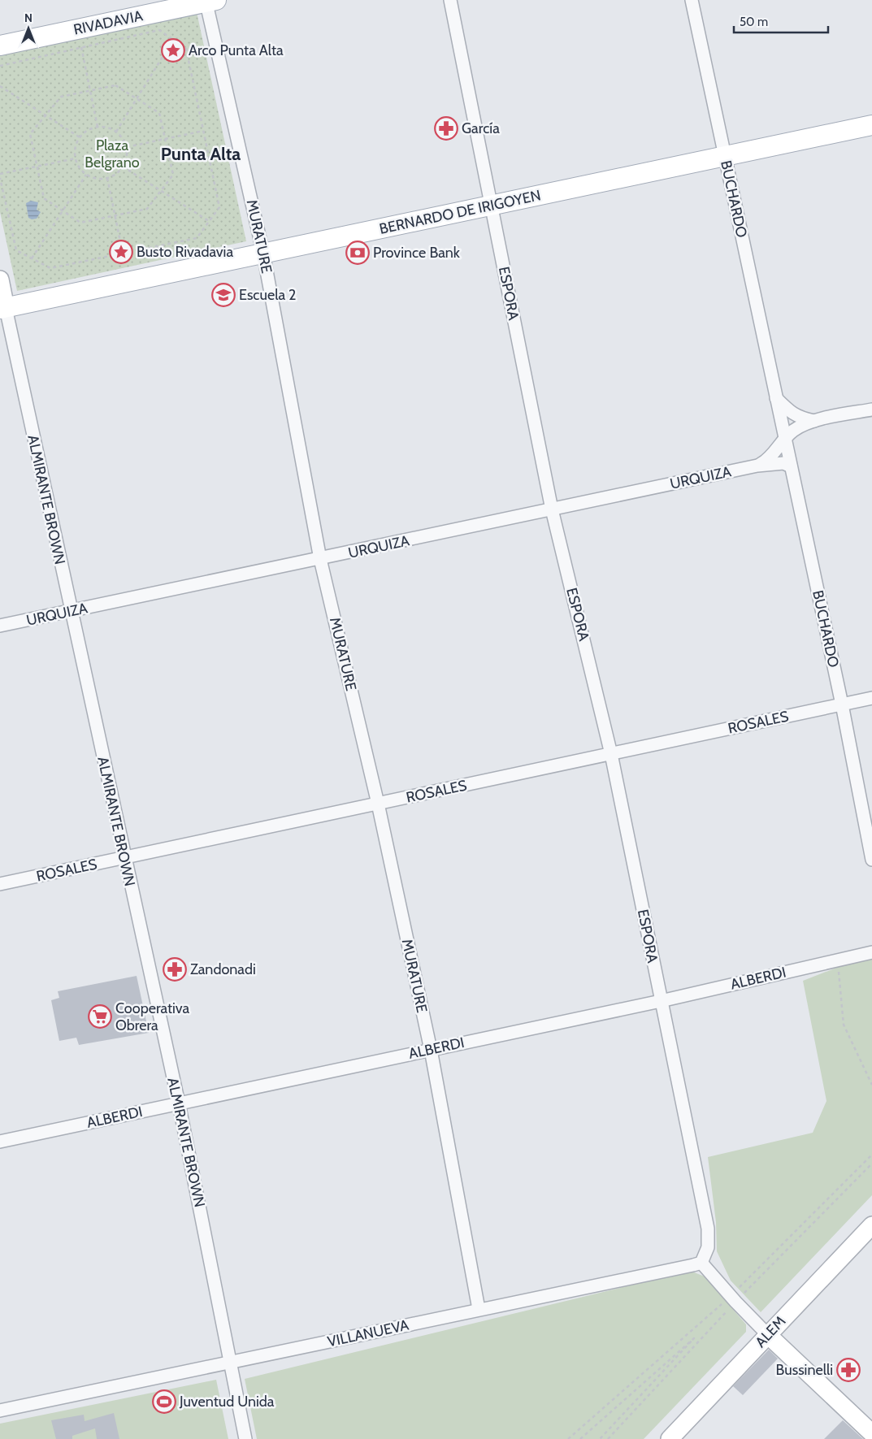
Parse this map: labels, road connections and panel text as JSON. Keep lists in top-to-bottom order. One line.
{"streets":{"main road":["RIVADAVIA","BERNARDO DE IRIGOYEN","ALMIRANTE BROWN","ALEM"],"street":["BUCHARDO","MURATURE","ESPORA","URQUIZA","ROSALES","ALBERDI","VILLANUEVA"]},"crossings":[["RIVADAVIA","MURATURE"],["BUCHARDO","BERNARDO DE IRIGOYEN"],["BUCHARDO","URQUIZA"],["BUCHARDO","ROSALES"],["BERNARDO DE IRIGOYEN","MURATURE"],["BERNARDO DE IRIGOYEN","ESPORA"],["BERNARDO DE IRIGOYEN","ALMIRANTE BROWN"],["MURATURE","URQUIZA"],["MURATURE","ROSALES"],["MURATURE","ALBERDI"],["MURATURE","VILLANUEVA"],["ESPORA","URQUIZA"],["ESPORA","ROSALES"],["ESPORA","ALBERDI"],["ESPORA","VILLANUEVA"],["URQUIZA","ALMIRANTE BROWN"],["ALMIRANTE BROWN","ROSALES"],["ALMIRANTE BROWN","ALBERDI"],["ALMIRANTE BROWN","VILLANUEVA"]],"districts":["Punta Alta"],"parks":["Plaza Belgrano"],"places":{"place":["Arco Punta Alta","Busto Rivadavia"],"pharmacy":["García","Zandonadi","Bussinelli"],"bank":["Province Bank"],"school or university":["Escuela 2"],"supermarket":["Cooperativa Obrera"],"sports":["Juventud Unida"]},"scale_bar":"50 m","north":"top"}
